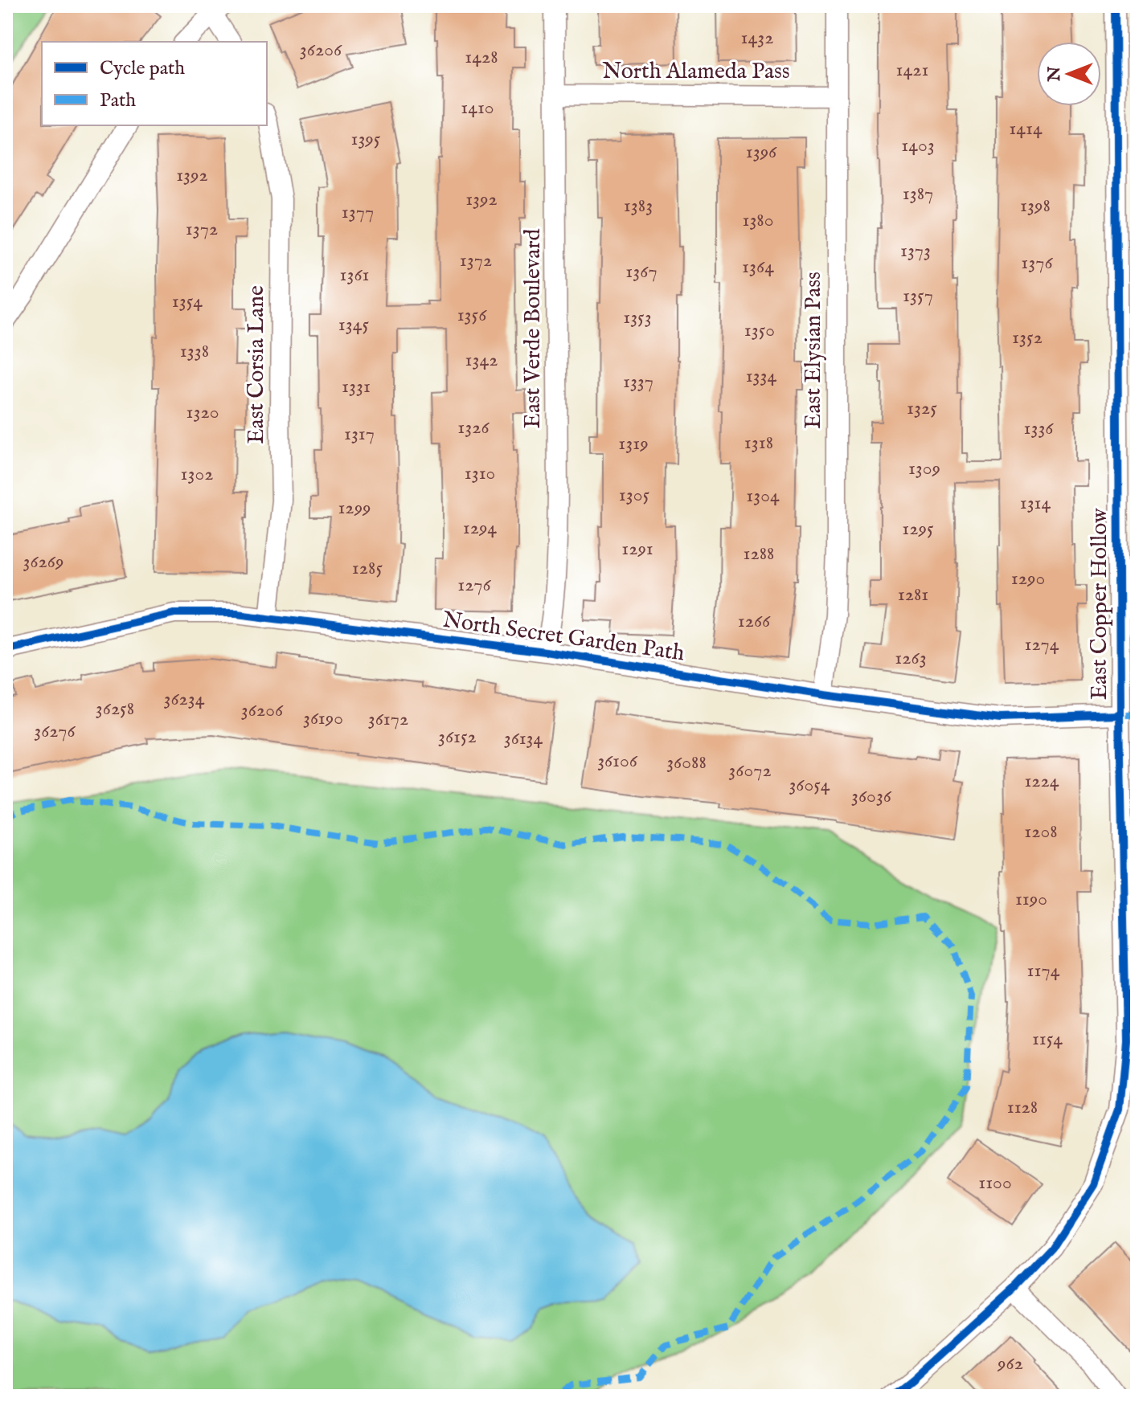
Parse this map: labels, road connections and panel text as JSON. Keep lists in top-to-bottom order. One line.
{"streets":{"street":["North Alameda Pass","East Verde Boulevard","East Elysian Pass","East Corsia Lane","East Copper Hollow","North Secret Garden Path"]},"crossings":[["North Alameda Pass","East Verde Boulevard"],["North Alameda Pass","East Elysian Pass"],["East Verde Boulevard","North Secret Garden Path"],["East Elysian Pass","North Secret Garden Path"],["East Corsia Lane","North Secret Garden Path"],["East Copper Hollow","North Secret Garden Path"]],"house_numbers":["1432","36206","1428","1421","1410","1414","1395","1403","1396","1392","1387","1392","1383","1398","1377","1380","1372","1373","1372","1376","1364","1367","1361","1357","1354","1356","1353","1345","1350","1352","1338","1342","1334","1337","1331","1325","1320","1326","1336","1317","1318","1319","1309","1310","1302","1305","1304","1314","1299","1294","1295","1291","1288","36269","1285","1290","1276","1281","1266","1274","1263","36234","36258","36206","36190","36172","36276","36152","36134","36106","36088","36072","1224","36054","36036","1208","1190","1174","1154","1128","1100","962"],"legend":["Cycle path","Path"],"north":"left"}
